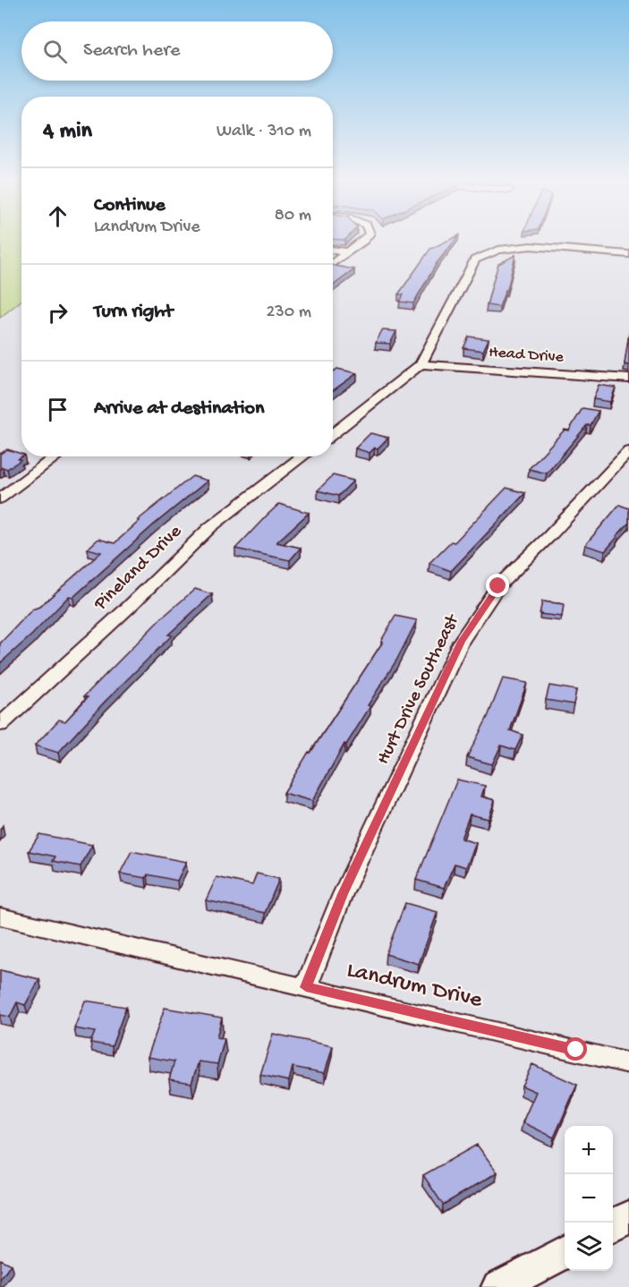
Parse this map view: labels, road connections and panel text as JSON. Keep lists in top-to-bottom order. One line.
{"streets":{"street":["Head Drive","Pineland Drive","Hurt Drive Southeast","Landrum Drive"]},"crossings":[["Hurt Drive Southeast","Landrum Drive"]],"page":{"search":"Search here","heading":["4 min","Walk · 310 m"],"list":[["Continue","Landrum Drive","80 m"],["Turn right","230 m"],"Arrive at destination"],"map_buttons":["+","−"]}}
